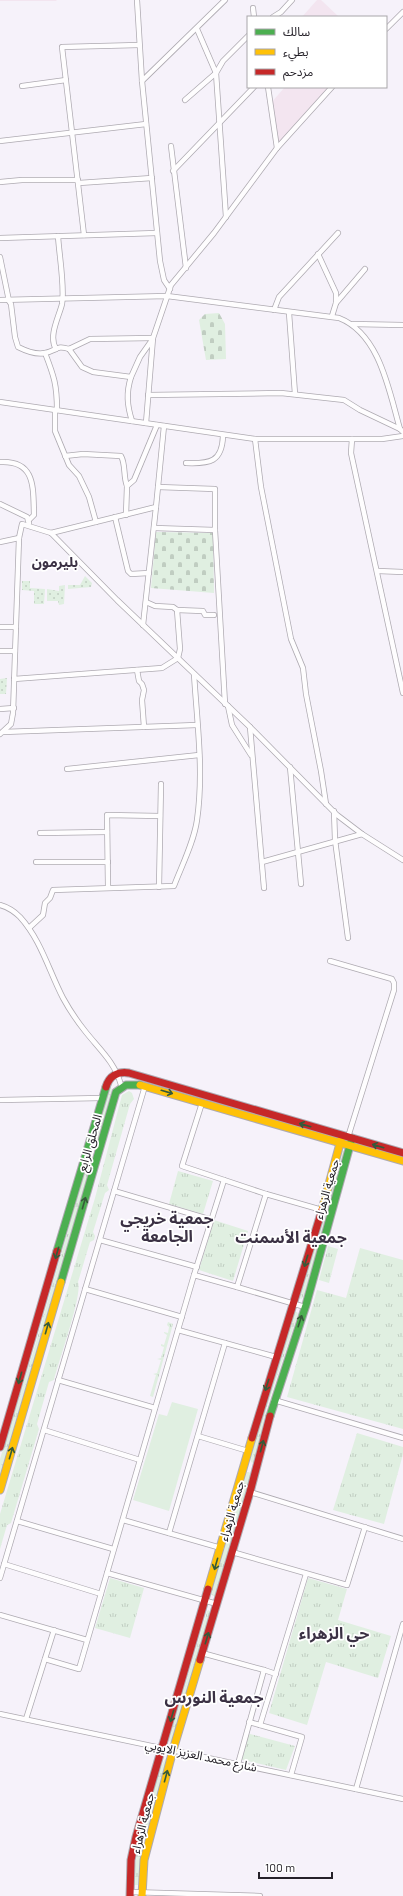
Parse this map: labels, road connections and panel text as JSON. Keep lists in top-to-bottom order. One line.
{"streets":{"street":["المحلق الرابع","جمعية الزهراء","شارع محمد العزيز الايوبي"]},"crossings":[["جمعية الزهراء","شارع محمد العزيز الايوبي"]],"districts":["بليرمون","جمعية خريجي الجامعة","جمعية الأسمنت","حي الزهراء","جمعية النورس"],"legend":["سالك","بطيء","مزدحم"],"scale_bar":"100 m"}
